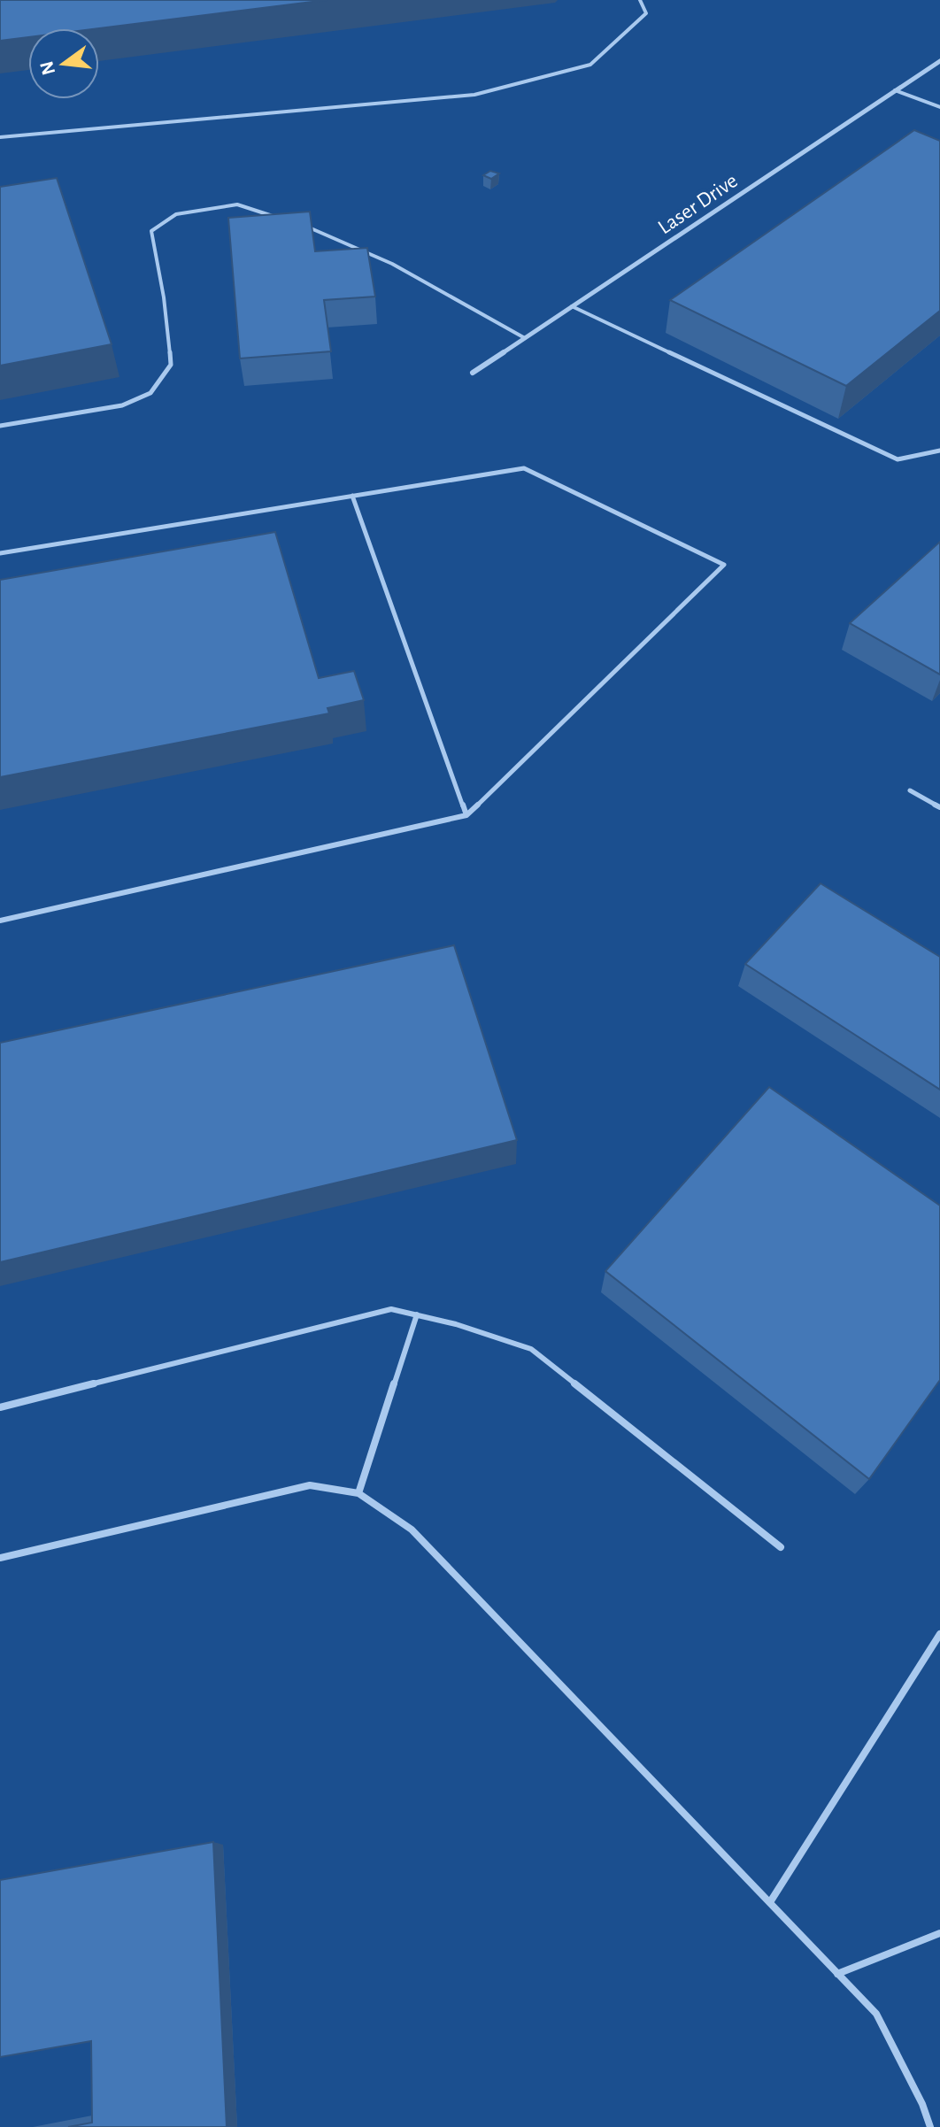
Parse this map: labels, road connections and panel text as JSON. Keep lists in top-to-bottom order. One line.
{"streets":{"street":["Laser Drive"]},"north":"left"}
